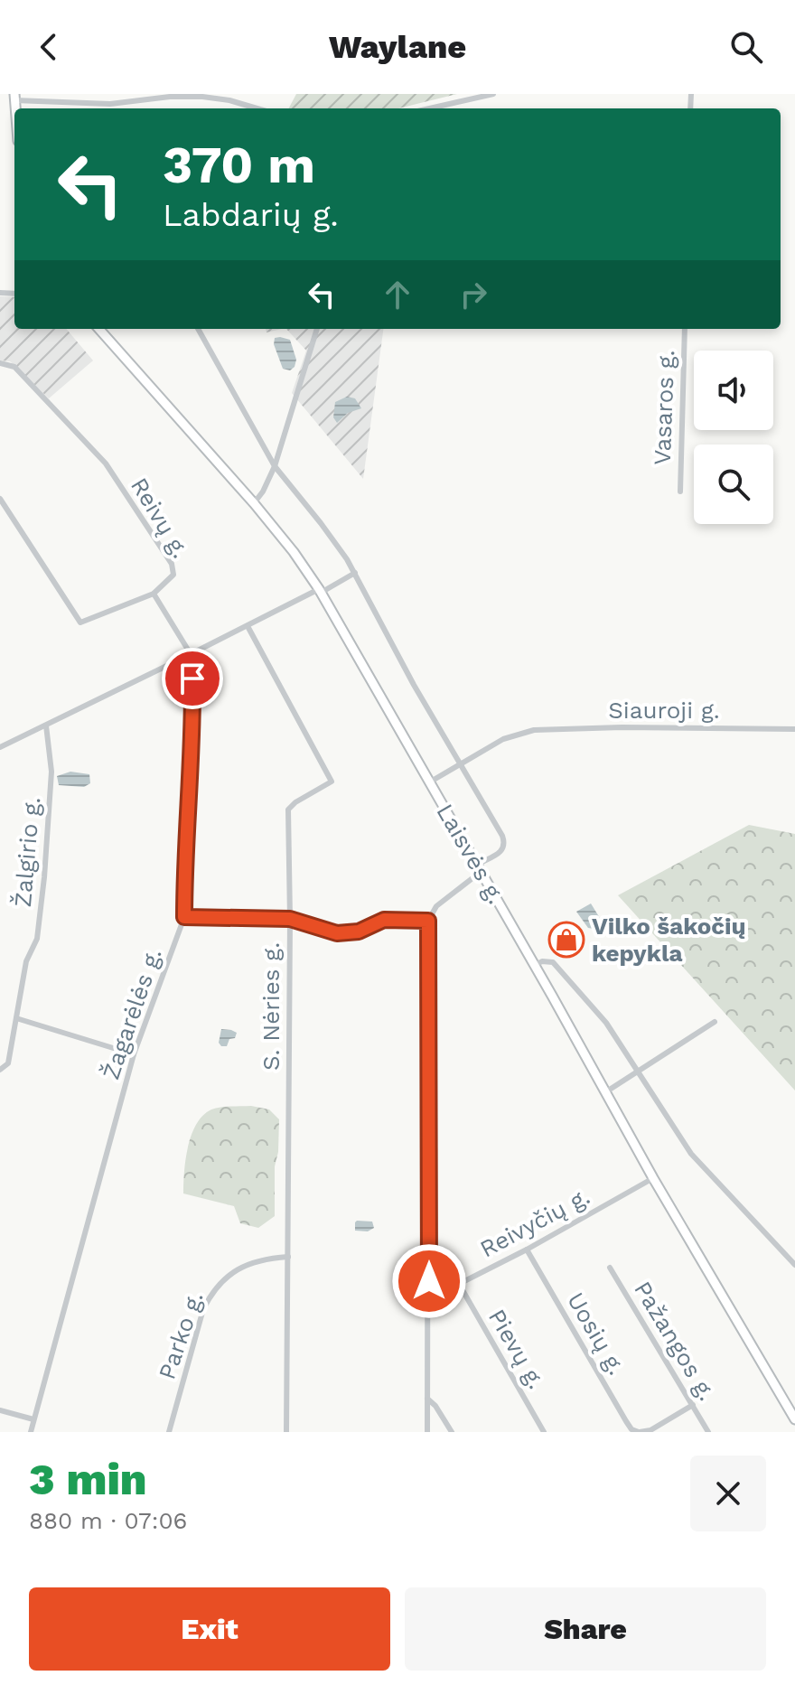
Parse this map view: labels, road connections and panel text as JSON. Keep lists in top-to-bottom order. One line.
{"streets":{"main road":["Laisvės g."],"street":["Vasaros g.","Reivų g.","Siauroji g.","Žalgirio g.","S. Nėries g.","Žagarėlės g.","Reivyčių g.","Uosių g.","Parko g.","Pažangos g.","Pievų g."]},"crossings":[["Siauroji g.","Laisvės g."],["Laisvės g.","Reivyčių g."],["S. Nėries g.","Parko g."],["Reivyčių g.","Uosių g."],["Reivyčių g.","Pievų g."],["Uosių g.","Pažangos g."]],"places":{"shop":["Vilko šakočių kepykla"]},"page":{"header":"Waylane","turn":["370 m","Labdarių g."],"heading":["3 min","880 m · 07:06"],"buttons":["Exit","Share"]}}
